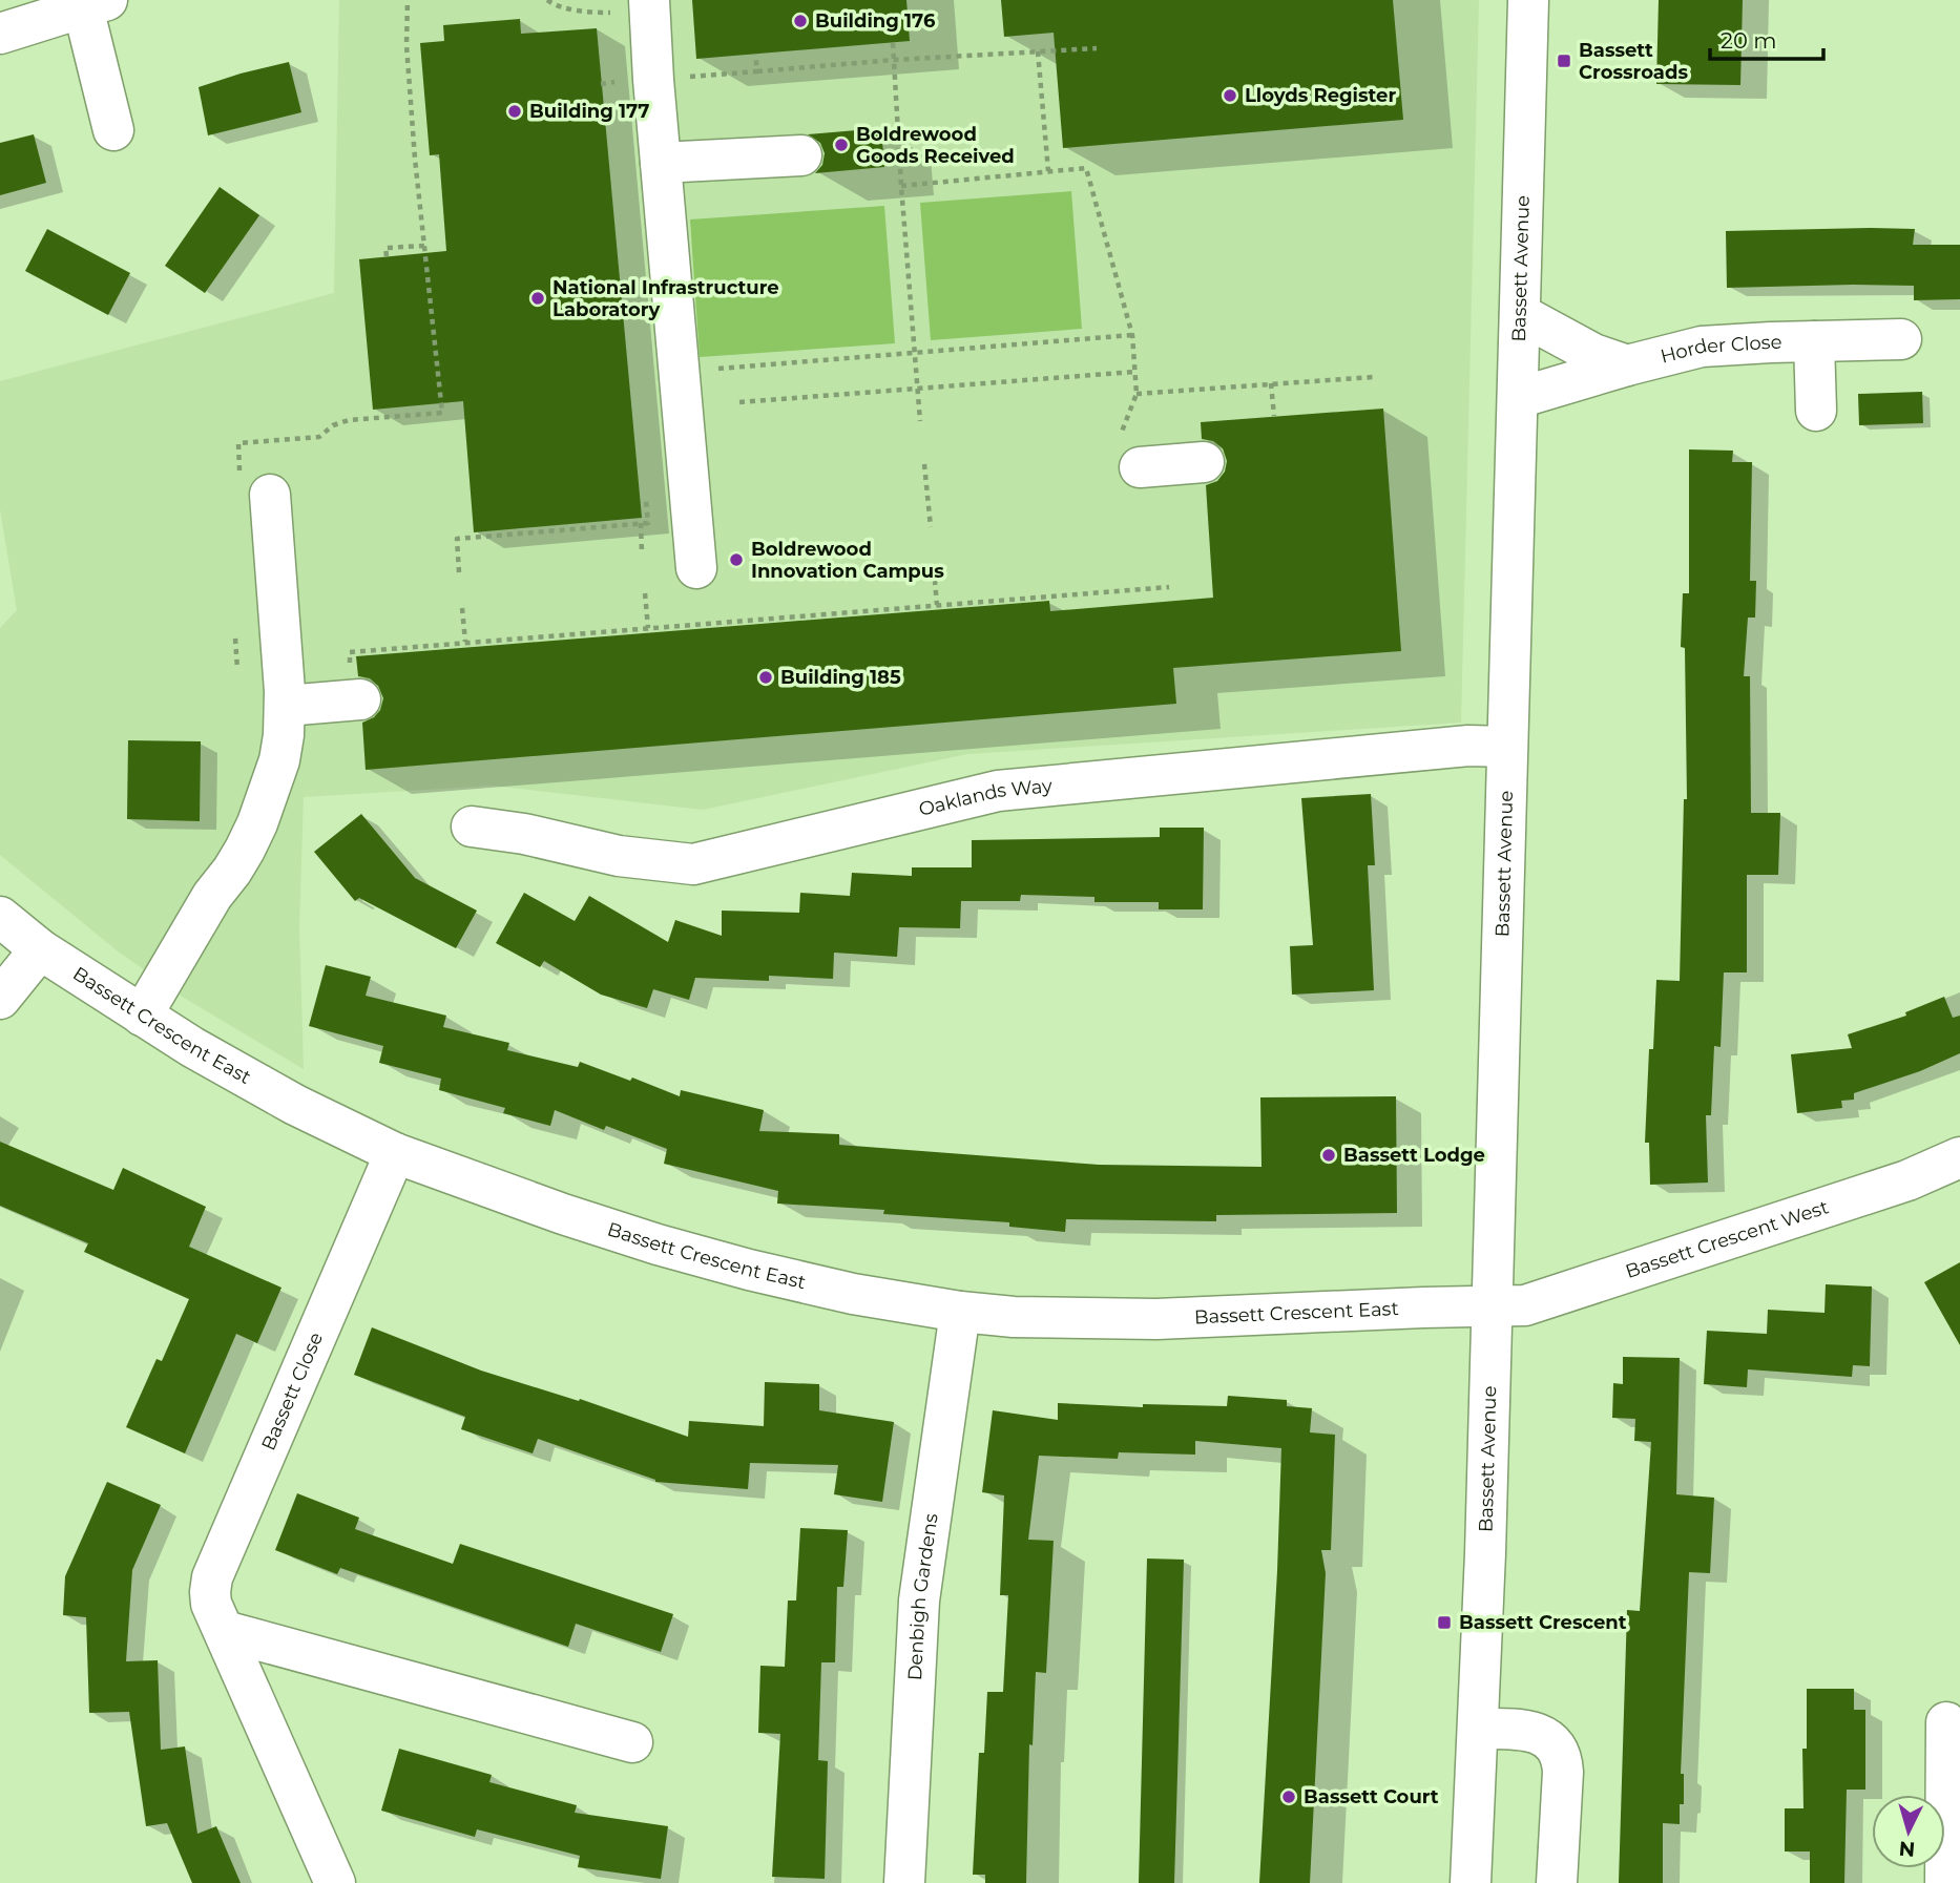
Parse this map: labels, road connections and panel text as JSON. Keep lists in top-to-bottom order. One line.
{"streets":{"street":["Bassett Avenue","Horder Close","Oaklands Way","Bassett Crescent East","Bassett Crescent West","Bassett Close","Denbigh Gardens"]},"crossings":[["Bassett Avenue","Horder Close"],["Bassett Avenue","Oaklands Way"],["Bassett Avenue","Bassett Crescent East"],["Bassett Avenue","Bassett Crescent West"],["Bassett Crescent East","Bassett Crescent West"],["Bassett Crescent East","Bassett Close"],["Bassett Crescent East","Denbigh Gardens"]],"places":{"other":["Building 176","Lloyds Register","Building 177","Boldrewood Goods Received","National Infrastructure Laboratory","Boldrewood Innovation Campus","Building 185","Bassett Lodge","Bassett Court"],"transit":["Bassett Crossroads","Bassett Crescent"]},"scale_bar":"20 m","north":"bottom"}
